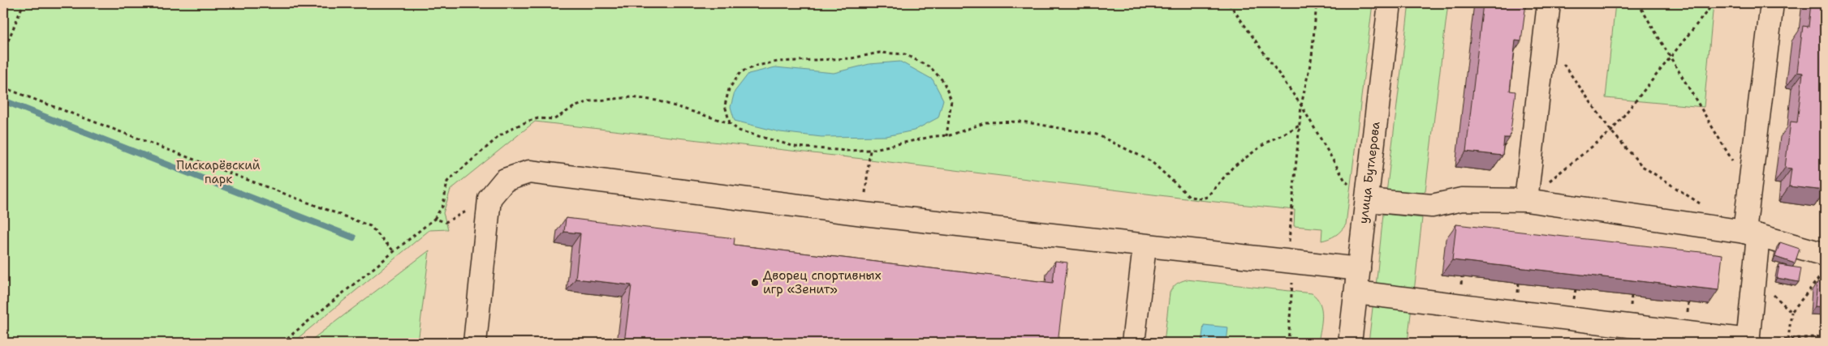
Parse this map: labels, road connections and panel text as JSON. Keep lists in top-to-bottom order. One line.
{"streets":{"street":["улица Бутлерова"]},"parks":["Пискарёвский парк"],"places":["Дворец спортивных игр «Зенит»"]}
